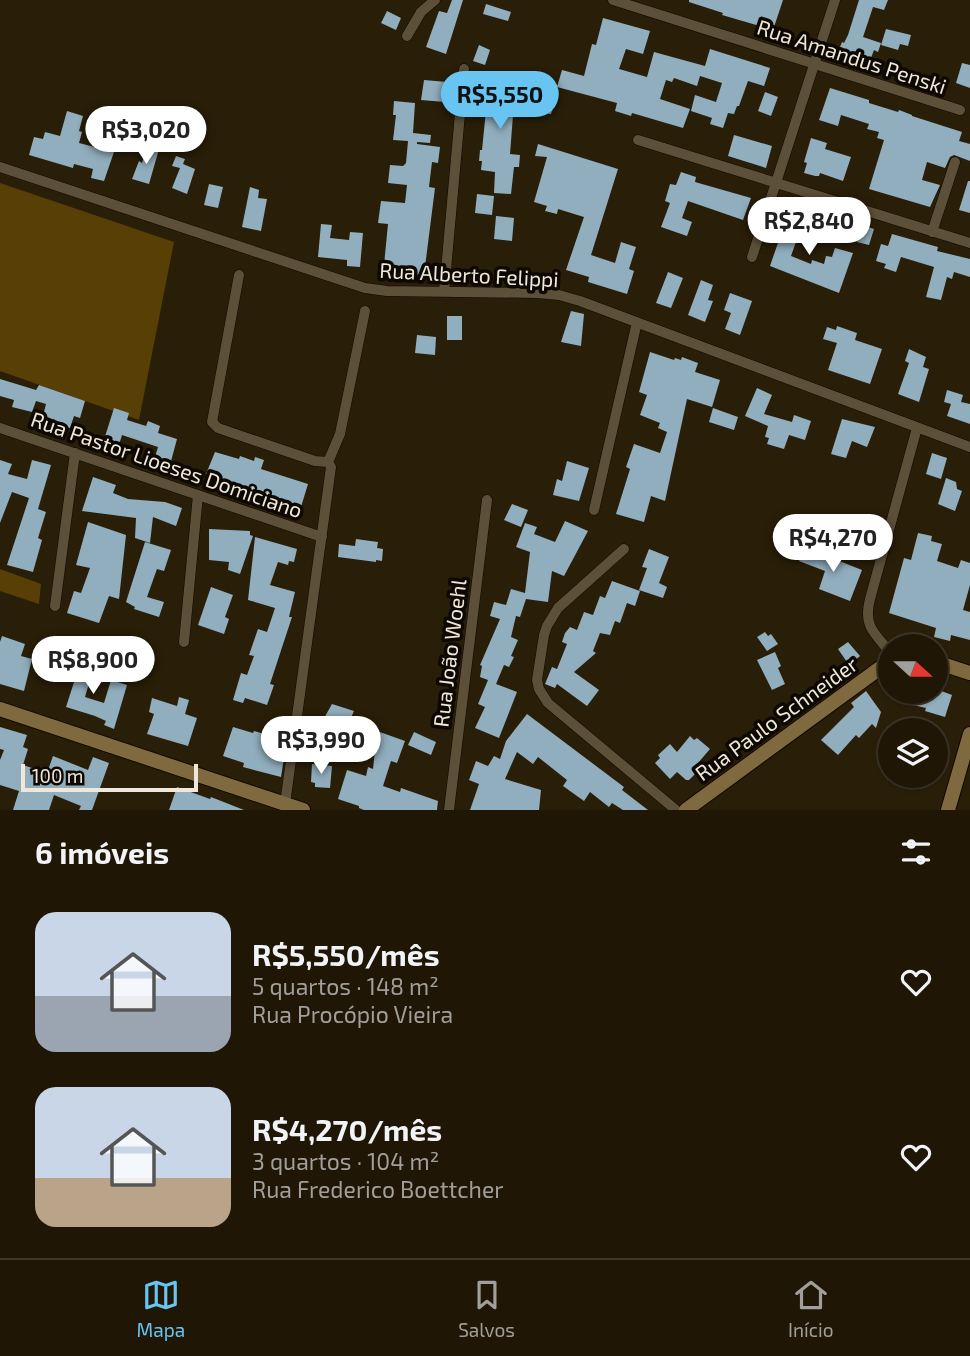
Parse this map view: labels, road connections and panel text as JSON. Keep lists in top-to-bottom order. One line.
{"streets":{"street":["Rua Amandus Penski","Rua Alberto Felippi","Rua Pastor Lioeses Domiciano","Rua João Woehl","Rua Paulo Schneider"]},"scale_bar":"100 m","north":"right","page":{"price":["R$5,550","R$3,020","R$2,840","R$4,270","R$8,900","R$3,990"],"scale":"100 m","heading":"6 imóveis","list":[{"name":"R$5,550/mês","note":"5 quartos · 148 m² · Rua Procópio Vieira"},{"name":"R$4,270/mês","note":"3 quartos · 104 m² · Rua Frederico Boettcher"}],"tabs":["Mapa","Salvos","Início"]}}
